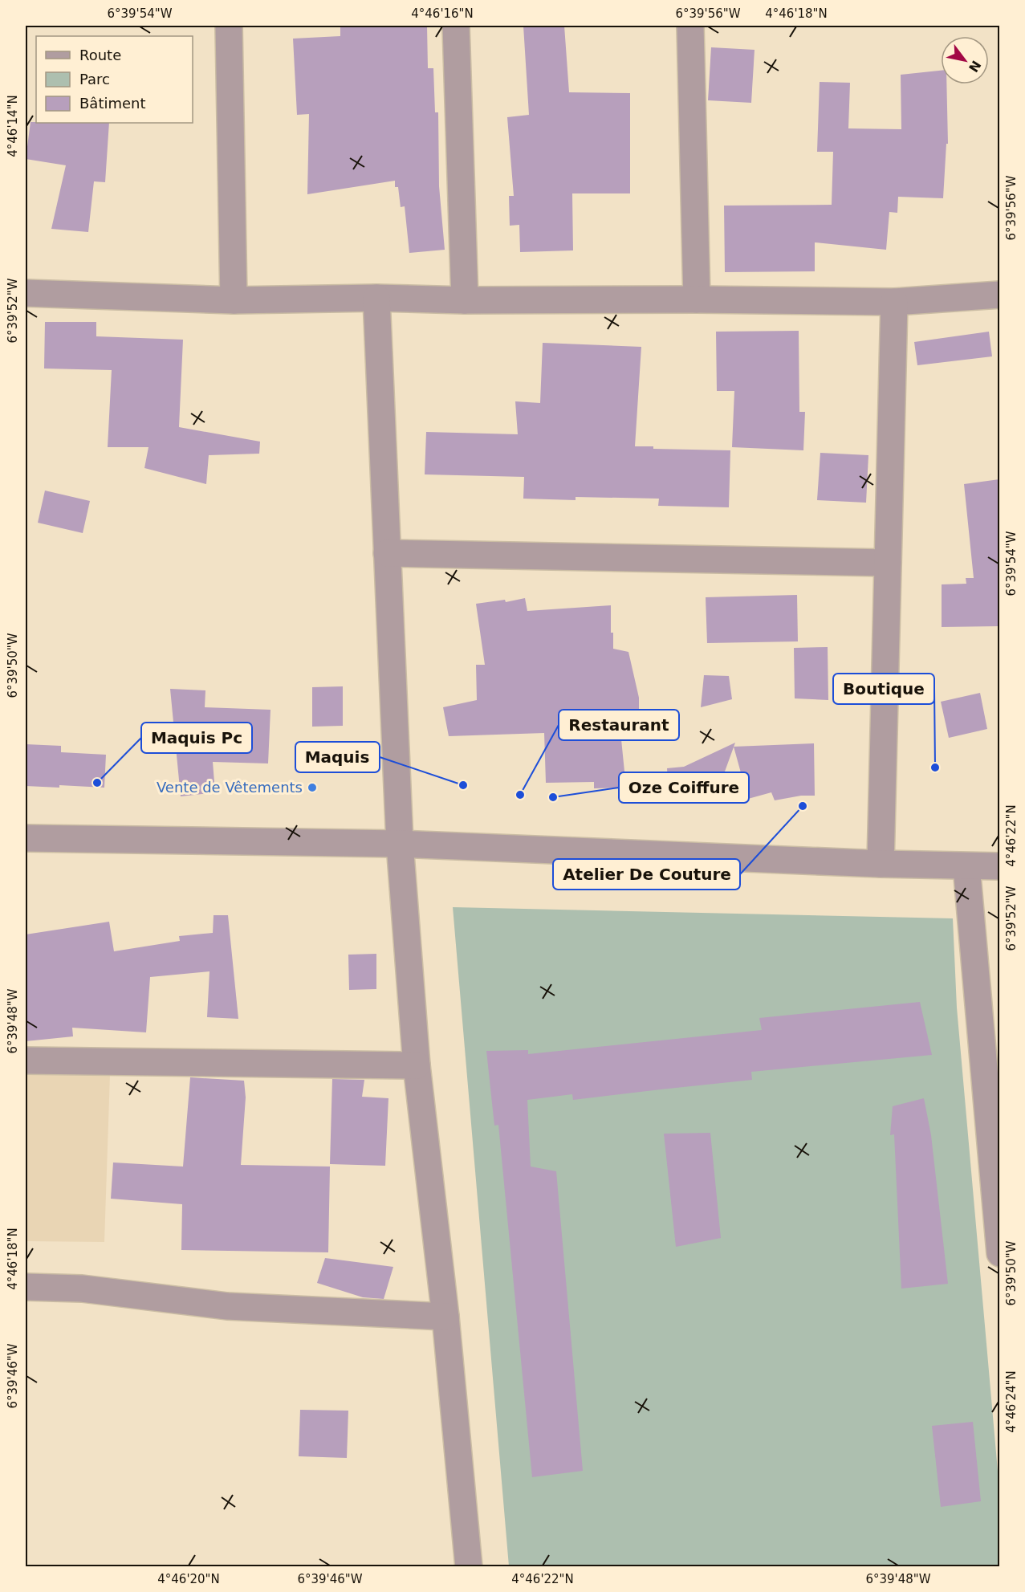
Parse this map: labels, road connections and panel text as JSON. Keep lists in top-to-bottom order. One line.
{"places":["Boutique","Maquis Pc","Maquis","Vente de Vêtements","Restaurant","Oze Coiffure","Atelier De Couture"],"legend":["Route","Parc","Bâtiment"],"north":"bottom right","coordinates":["6°39'54\"W","4°46'16\"N","6°39'56\"W","4°46'18\"N","4°46'14\"N","6°39'52\"W","6°39'50\"W","4°46'22\"N","6°39'48\"W","6°39'46\"W","4°46'24\"N","4°46'20\"N"]}
